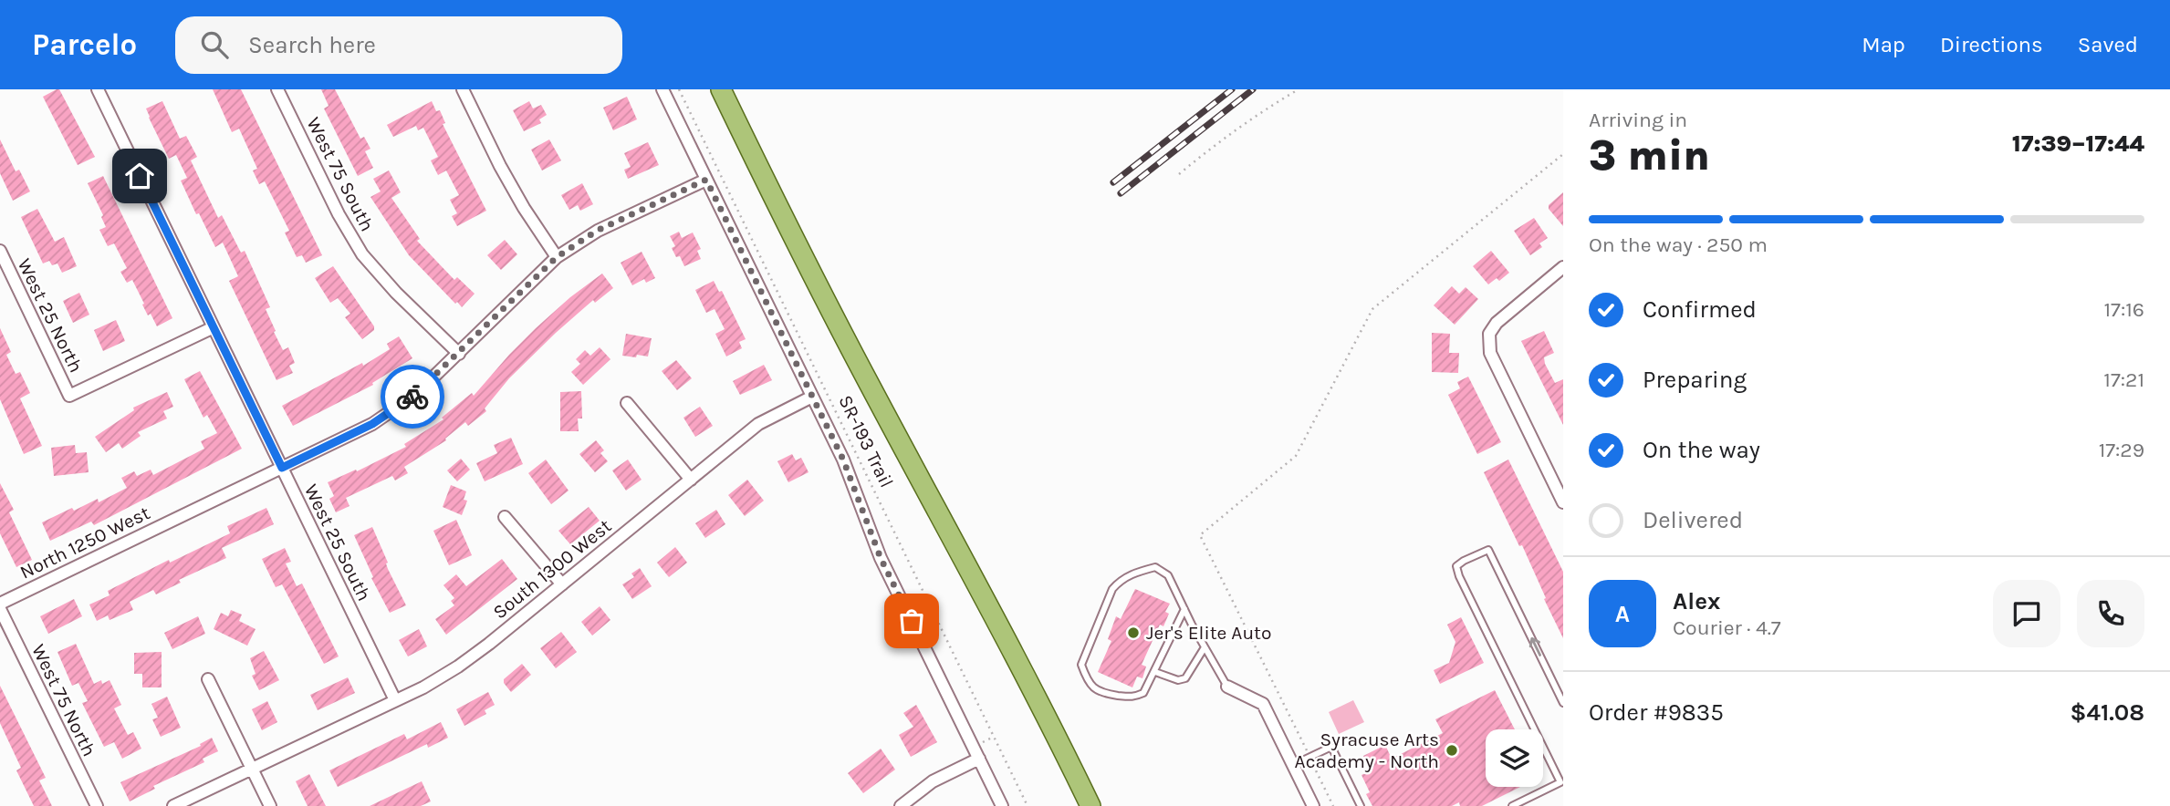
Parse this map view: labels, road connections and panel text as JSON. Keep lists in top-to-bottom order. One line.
{"streets":{"street":["West 75 South","West 25 North","North 1250 West","West 25 South","South 1300 West","West 75 North"],"path":["SR-193 Trail"]},"crossings":[["West 75 South","North 1250 West"],["West 25 North","West 25 South"],["North 1250 West","West 25 South"],["West 25 South","South 1300 West"]],"places":["Jer's Elite Auto","Syracuse Arts Academy - North"],"page":{"header":"Parcelo","search":"Search here","nav":["Map","Directions","Saved"],"heading":["3 min","Arriving in","17:39–17:44"],"panel":["Alex","Courier · 4.7","Order #9835","$41.08"],"bar":"On the way · 250 m","list":[["Confirmed","17:16"],["Preparing","17:21"],["On the way","17:29"],"Delivered"],"round":"A"}}
